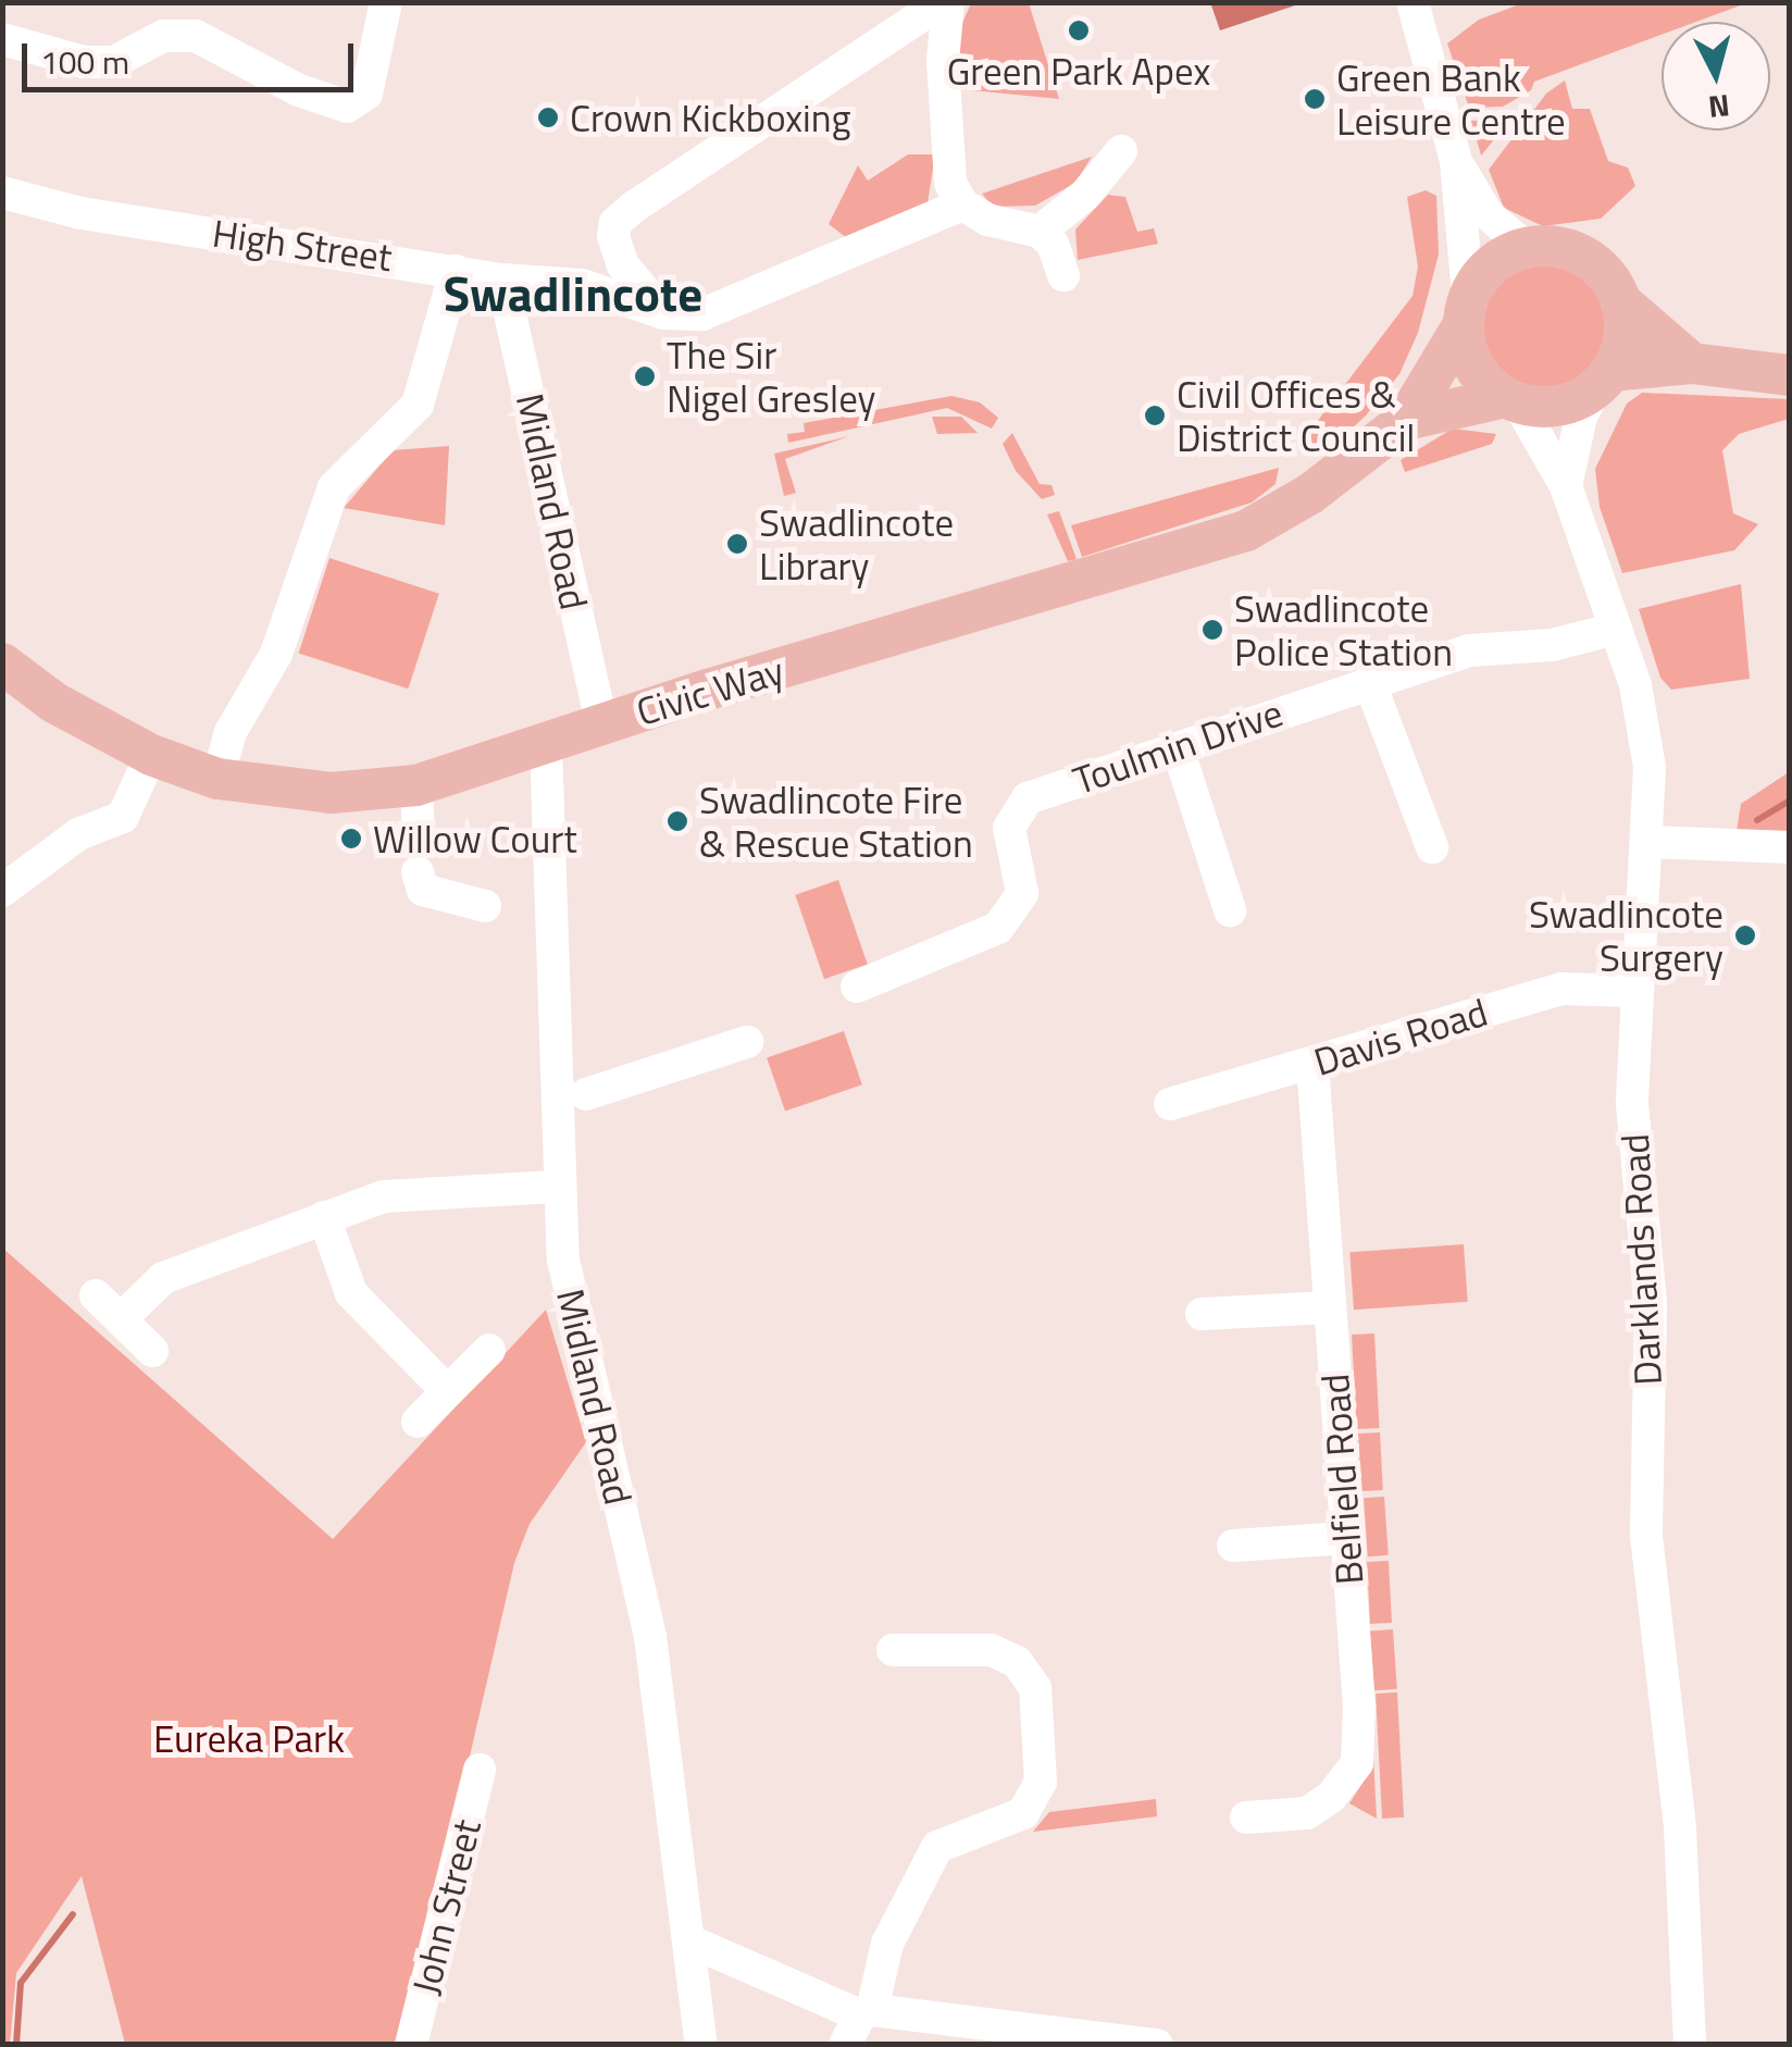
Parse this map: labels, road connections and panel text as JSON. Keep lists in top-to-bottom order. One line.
{"streets":{"main road":["Civic Way"],"street":["High Street","Midland Road","Toulmin Drive","Davis Road","Darklands Road","Belfield Road","John Street"]},"crossings":[["High Street","Midland Road"],["Midland Road","Civic Way"],["Civic Way","Darklands Road"],["Toulmin Drive","Darklands Road"],["Davis Road","Darklands Road"],["Davis Road","Belfield Road"]],"districts":["Swadlincote"],"parks":["Eureka Park"],"places":["Green Park Apex","Green Bank Leisure Centre","Crown Kickboxing","The Sir Nigel Gresley","Civil Offices & District Council","Swadlincote Library","Swadlincote Police Station","Swadlincote Fire & Rescue Station","Willow Court","Swadlincote Surgery"],"scale_bar":"100 m","north":"bottom"}
